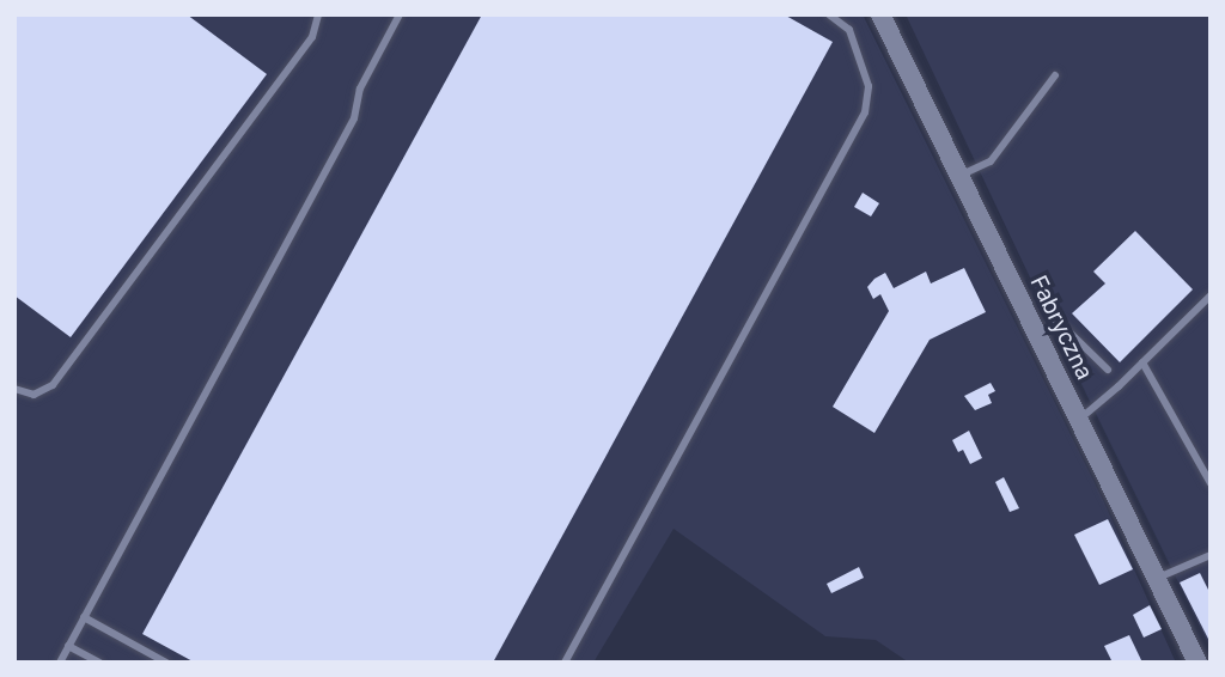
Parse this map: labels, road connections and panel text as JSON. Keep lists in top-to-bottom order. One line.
{"streets":{"main road":["Fabryczna"]}}
